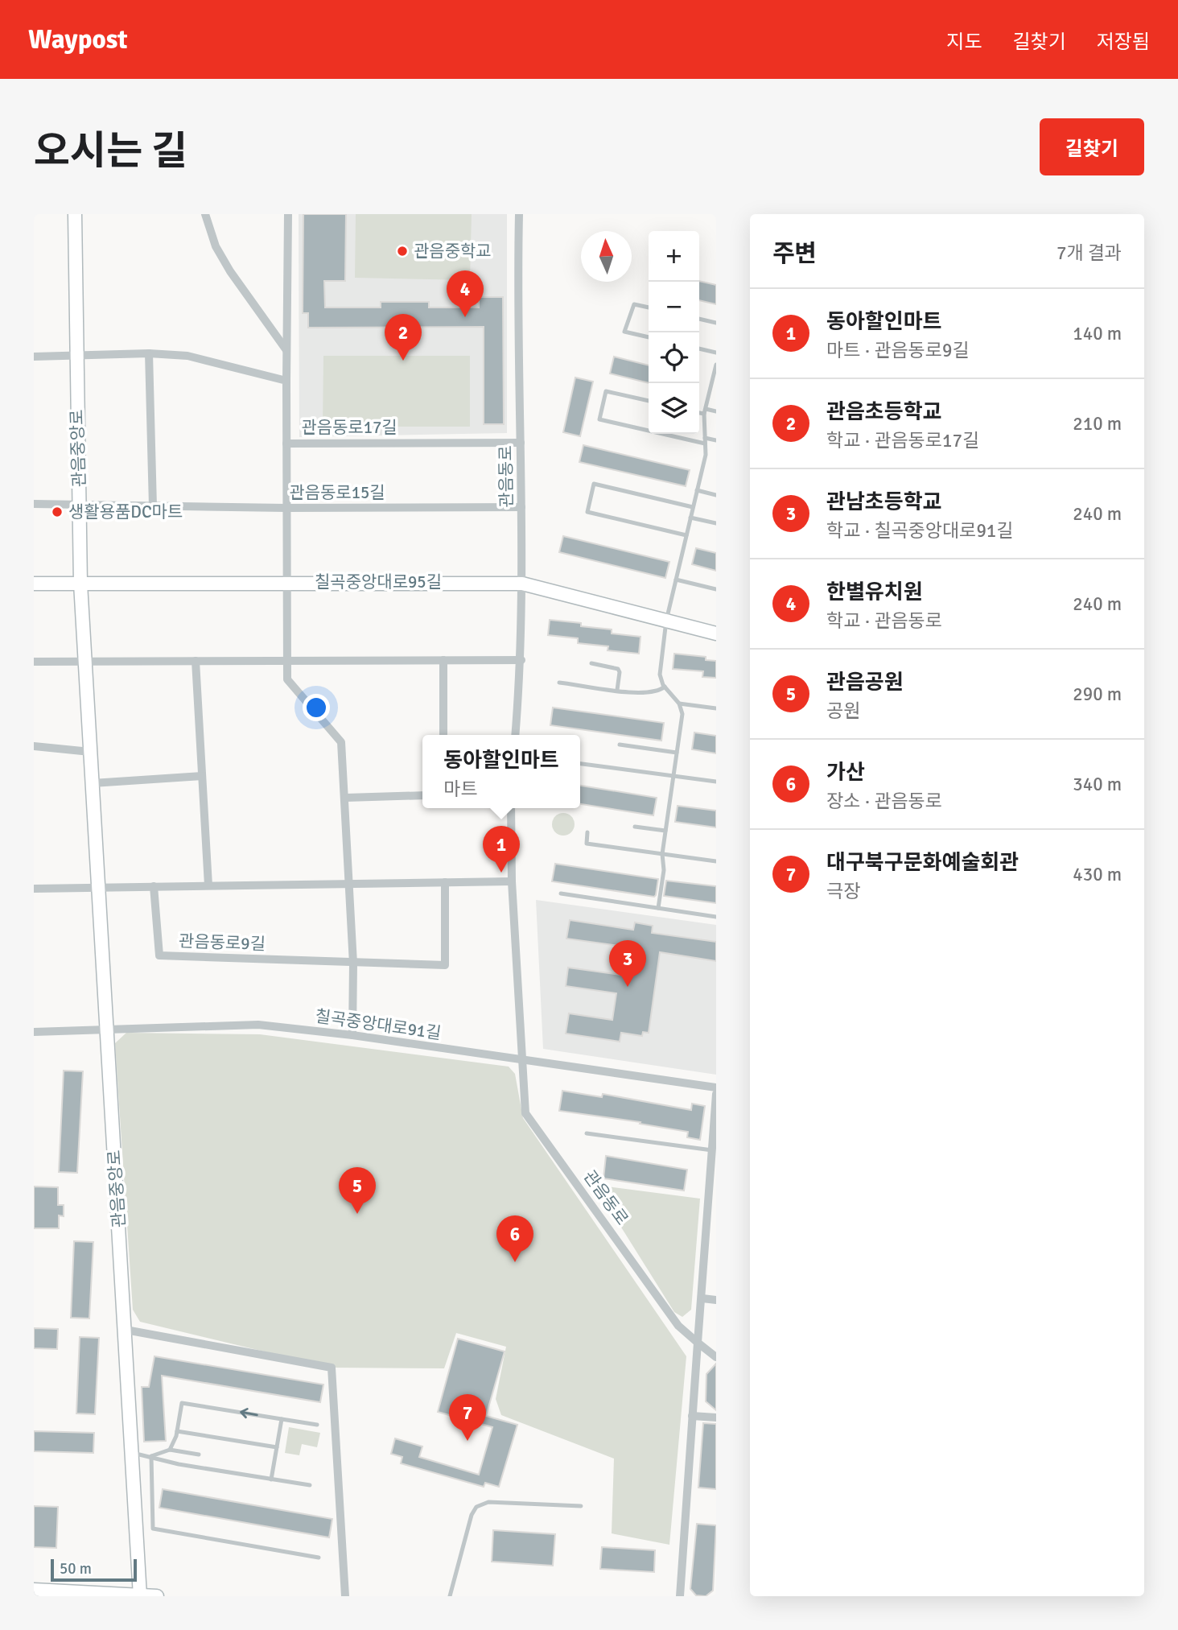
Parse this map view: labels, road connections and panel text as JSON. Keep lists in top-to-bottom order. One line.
{"streets":{"main road":["관음중앙로","칠곡중앙대로95길"],"street":["관음동로17길","관음동로","관음동로15길","관음동로9길","칠곡중앙대로91길"]},"crossings":[["관음동로17길","관음동로"],["관음중앙로","관음동로15길"],["관음중앙로","칠곡중앙대로95길"],["관음중앙로","칠곡중앙대로91길"],["관음동로","관음동로15길"],["관음동로","칠곡중앙대로95길"],["관음동로","칠곡중앙대로91길"]],"places":["관음중학교","생활용품DC마트"],"scale_bar":"50 m","north":"top","page":{"header":"Waypost","nav":["지도","길찾기","저장됨"],"title":"오시는 길","buttons":"길찾기","heading":["주변","7개 결과"],"map_buttons":["+","−"],"pins":["4","2","1","3","5","6","7"],"list":[{"mark":"1","name":"동아할인마트","note":"마트 · 관음동로9길","value":"140 m"},{"mark":"2","name":"관음초등학교","note":"학교 · 관음동로17길","value":"210 m"},{"mark":"3","name":"관남초등학교","note":"학교 · 칠곡중앙대로91길","value":"240 m"},{"mark":"4","name":"한별유치원","note":"학교 · 관음동로","value":"240 m"},{"mark":"5","name":"관음공원","note":"공원","value":"290 m"},{"mark":"6","name":"가산","note":"장소 · 관음동로","value":"340 m"},{"mark":"7","name":"대구북구문화예술회관","note":"극장","value":"430 m"}],"popup":["동아할인마트","마트"],"scale":"50 m"}}
